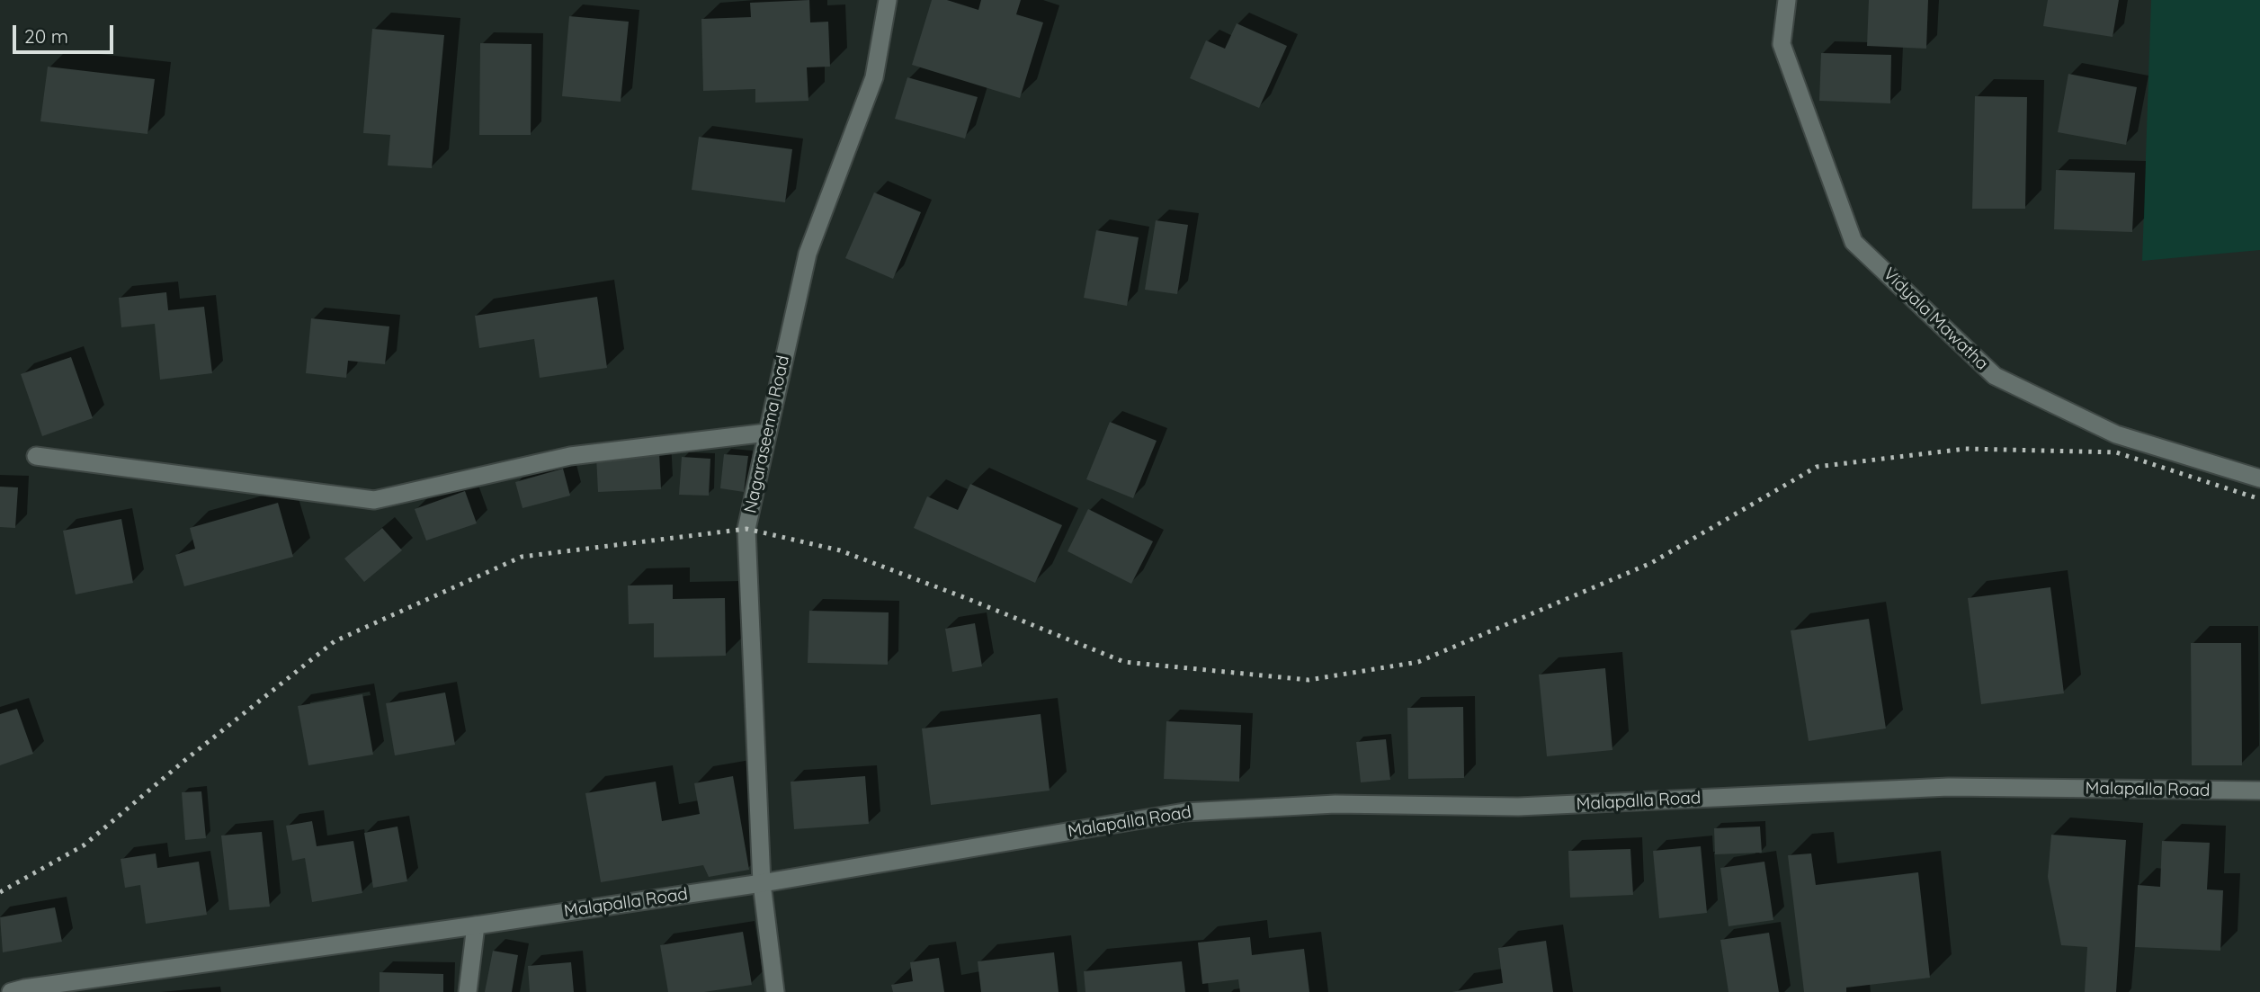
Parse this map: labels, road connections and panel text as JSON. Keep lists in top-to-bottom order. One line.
{"streets":{"street":["Vidyala Mawatha","Nagaraseema Road","Malapalla Road"]},"crossings":[["Nagaraseema Road","Malapalla Road"]],"scale_bar":"20 m"}
